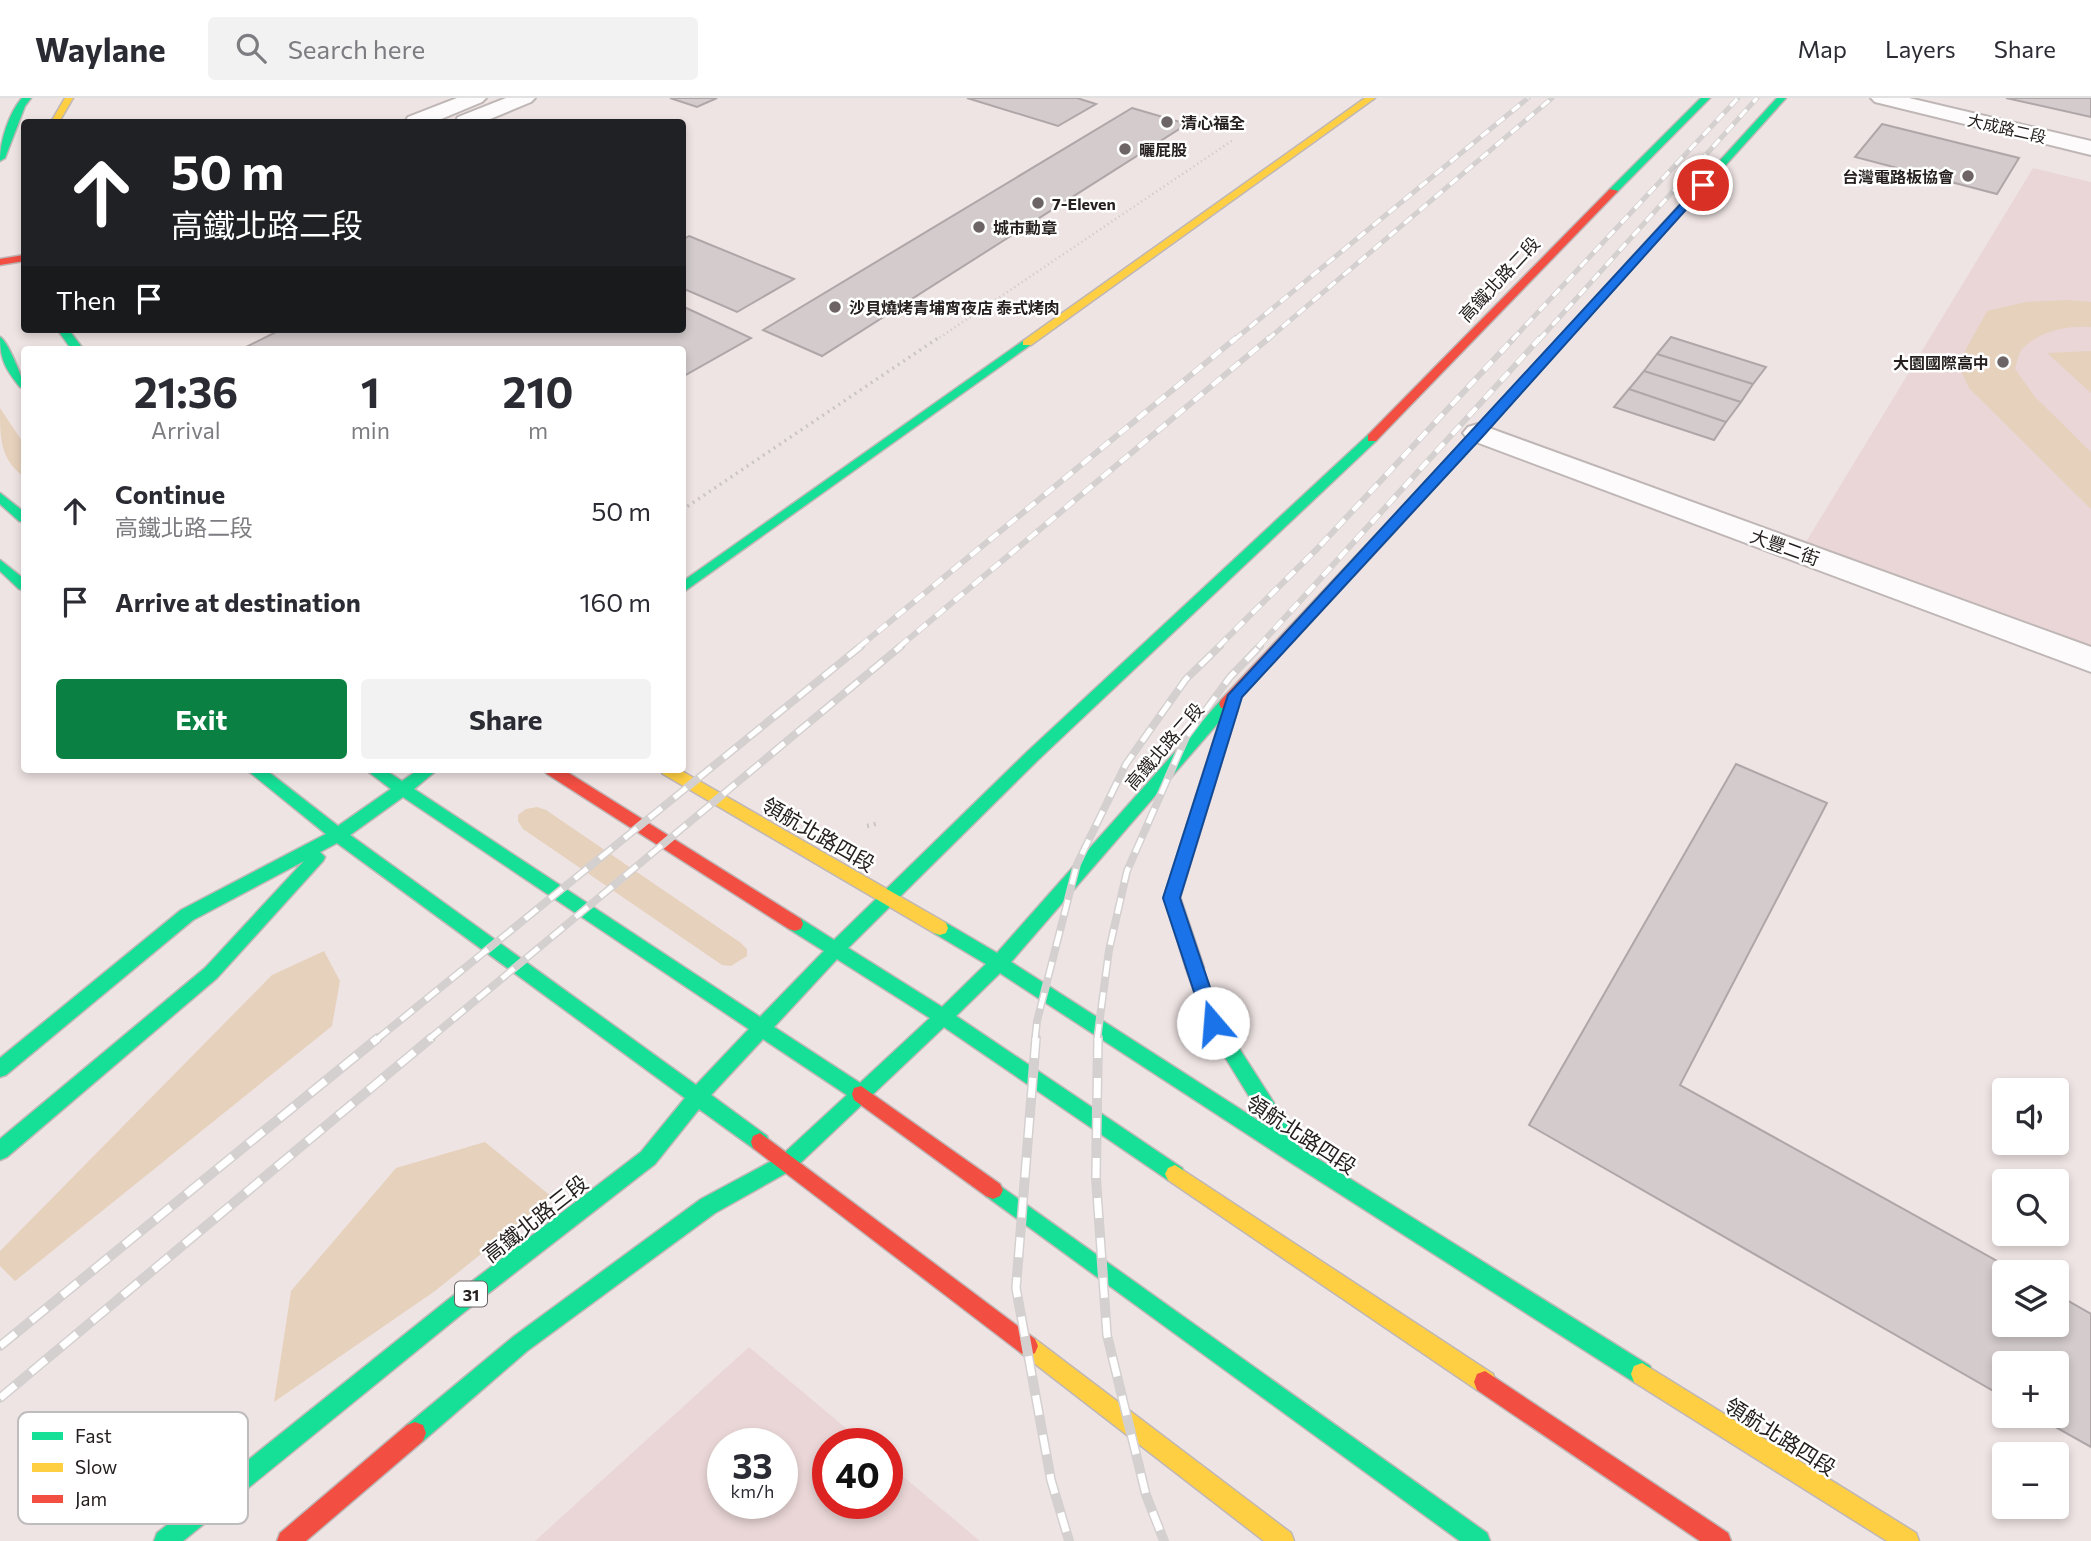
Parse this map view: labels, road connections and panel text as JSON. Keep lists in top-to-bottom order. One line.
{"streets":{"street":["大成路二段","高鐵北路二段","大豐二街","領航北路四段","高鐵北路三段","31"]},"crossings":[["高鐵北路二段","大豐二街"],["高鐵北路二段","領航北路四段"],["高鐵北路二段","高鐵北路三段"]],"places":["清心福全","曬屁股","台灣電路板協會","7-Eleven","城市勳章","沙貝燒烤青埔宵夜店 泰式烤肉","大園國際高中"],"legend":["Fast","Slow","Jam"],"page":{"header":"Waylane","search":"Search here","nav":["Map","Layers","Share"],"turn":["50 m","高鐵北路二段"],"then":"Then","eta":["21:36","Arrival","1","min","210","m"],"list":[{"name":"Continue","note":"高鐵北路二段","value":"50 m"},{"name":"Arrive at destination","value":"160 m"}],"buttons":["Exit","Share"],"map_buttons":["+","−"],"speed":"33 km/h","limit":"40"}}
